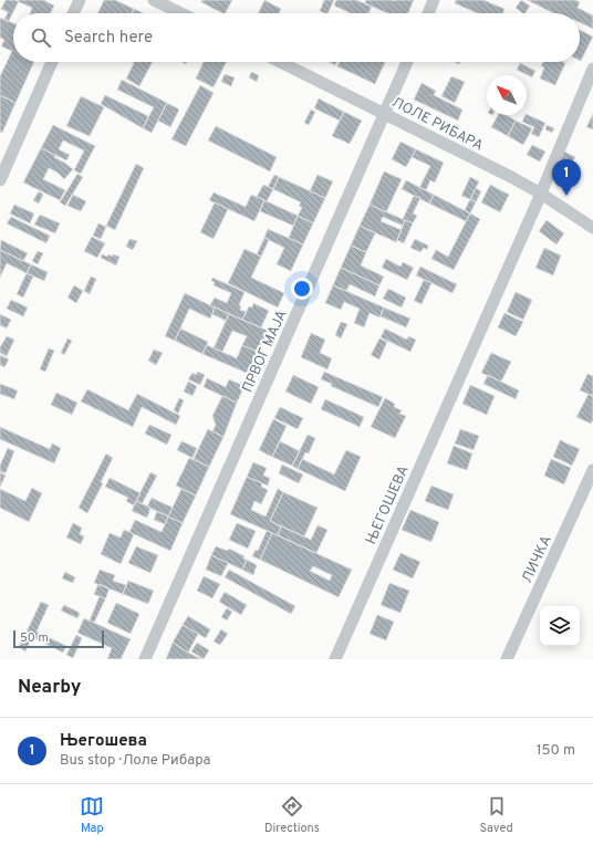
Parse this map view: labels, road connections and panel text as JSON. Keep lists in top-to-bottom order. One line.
{"streets":{"street":["ЛОЛЕ РИБАРА","ПРВОГ МАЈА","ЊЕГОШЕВА","ЛИЧКА"]},"crossings":[["ЛОЛЕ РИБАРА","ПРВОГ МАЈА"],["ЛОЛЕ РИБАРА","ЊЕГОШЕВА"]],"scale_bar":"50 m","north":"top left","page":{"search":"Search here","pins":"1","scale":"50 m","heading":"Nearby","list":[{"mark":"1","name":"Његошева","note":"Bus stop · Лоле Рибара","value":"150 m"}],"nav":["Map","Directions","Saved"]}}
